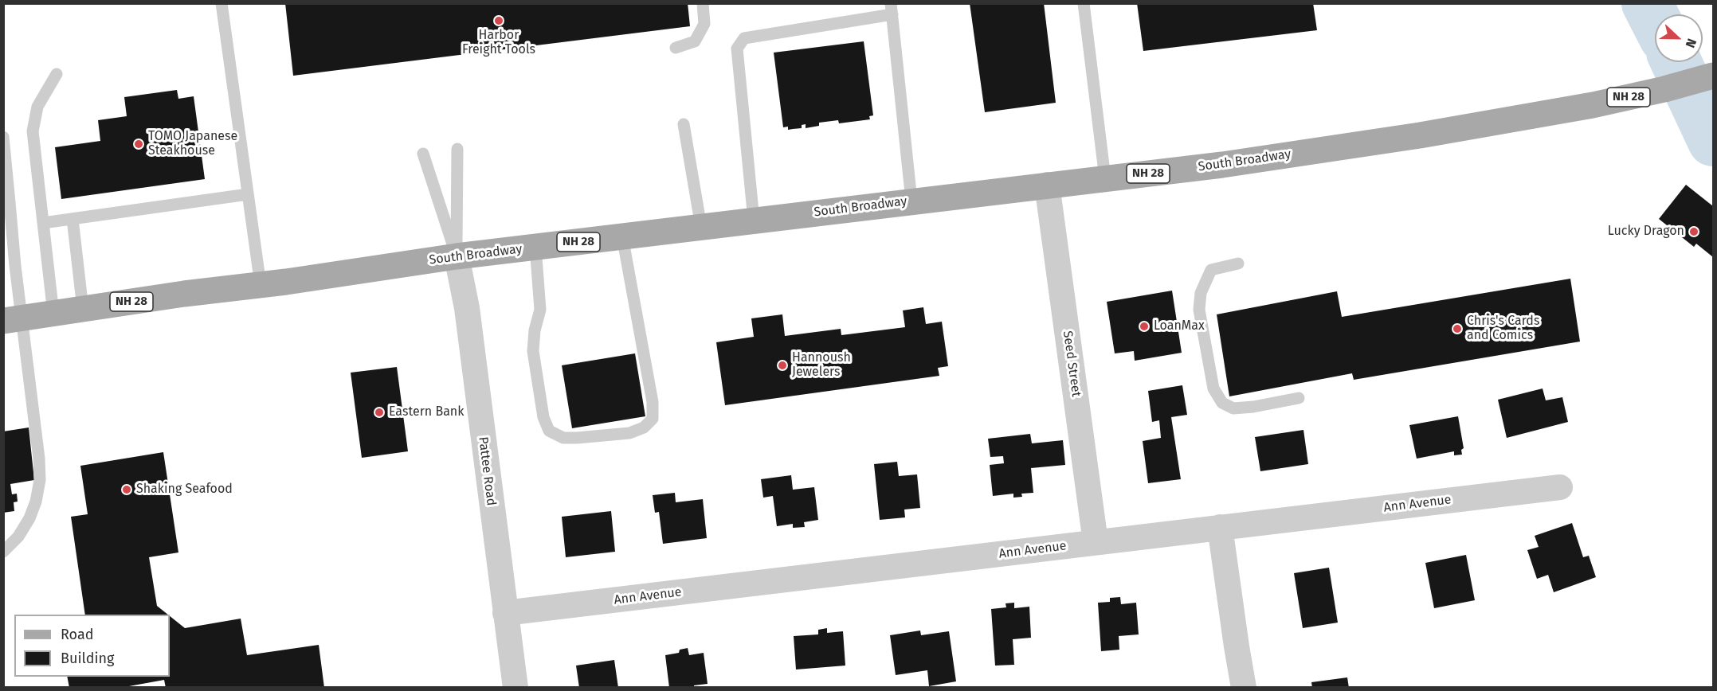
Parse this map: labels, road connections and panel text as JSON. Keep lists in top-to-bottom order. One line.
{"streets":{"main road":["NH 28","South Broadway"],"street":["Seed Street","Pattee Road","Ann Avenue"]},"crossings":[["South Broadway","Seed Street"],["South Broadway","Pattee Road"],["Seed Street","Ann Avenue"],["Pattee Road","Ann Avenue"]],"places":["Harbor Freight Tools","TOMO Japanese Steakhouse","Lucky Dragon","LoanMax","Chris's Cards and Comics","Hannoush Jewelers","Eastern Bank","Shaking Seafood"],"legend":["Road","Building"],"north":"right"}
